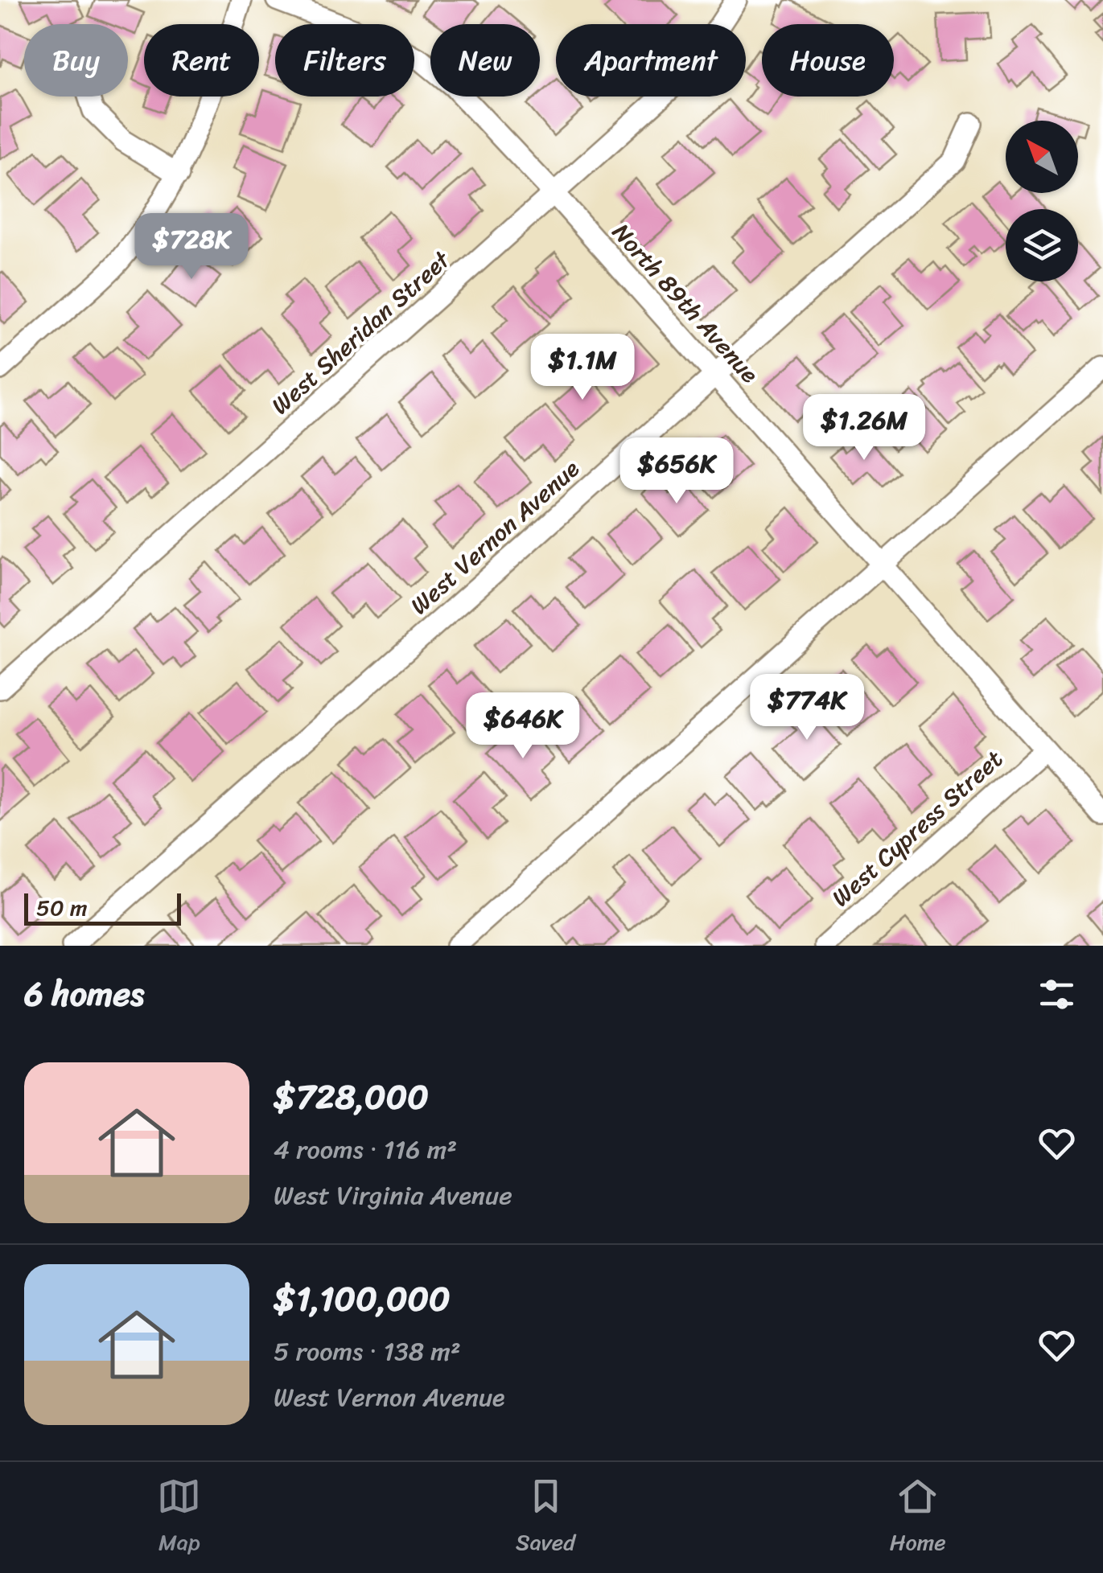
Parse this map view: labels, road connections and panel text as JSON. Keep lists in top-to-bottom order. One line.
{"streets":{"street":["North 89th Avenue","West Sheridan Street","West Vernon Avenue","West Cypress Street"]},"crossings":[["North 89th Avenue","West Sheridan Street"],["North 89th Avenue","West Vernon Avenue"],["North 89th Avenue","West Cypress Street"]],"scale_bar":"50 m","north":"top left","page":{"chip":["Buy","Rent","Filters","New","Apartment","House"],"price":["$728K","$1.1M","$1.26M","$656K","$774K","$646K"],"scale":"50 m","heading":"6 homes","list":[{"name":"$728,000","note":"4 rooms · 116 m² · West Virginia Avenue"},{"name":"$1,100,000","note":"5 rooms · 138 m² · West Vernon Avenue"}],"tabs":["Map","Saved","Home"]}}
